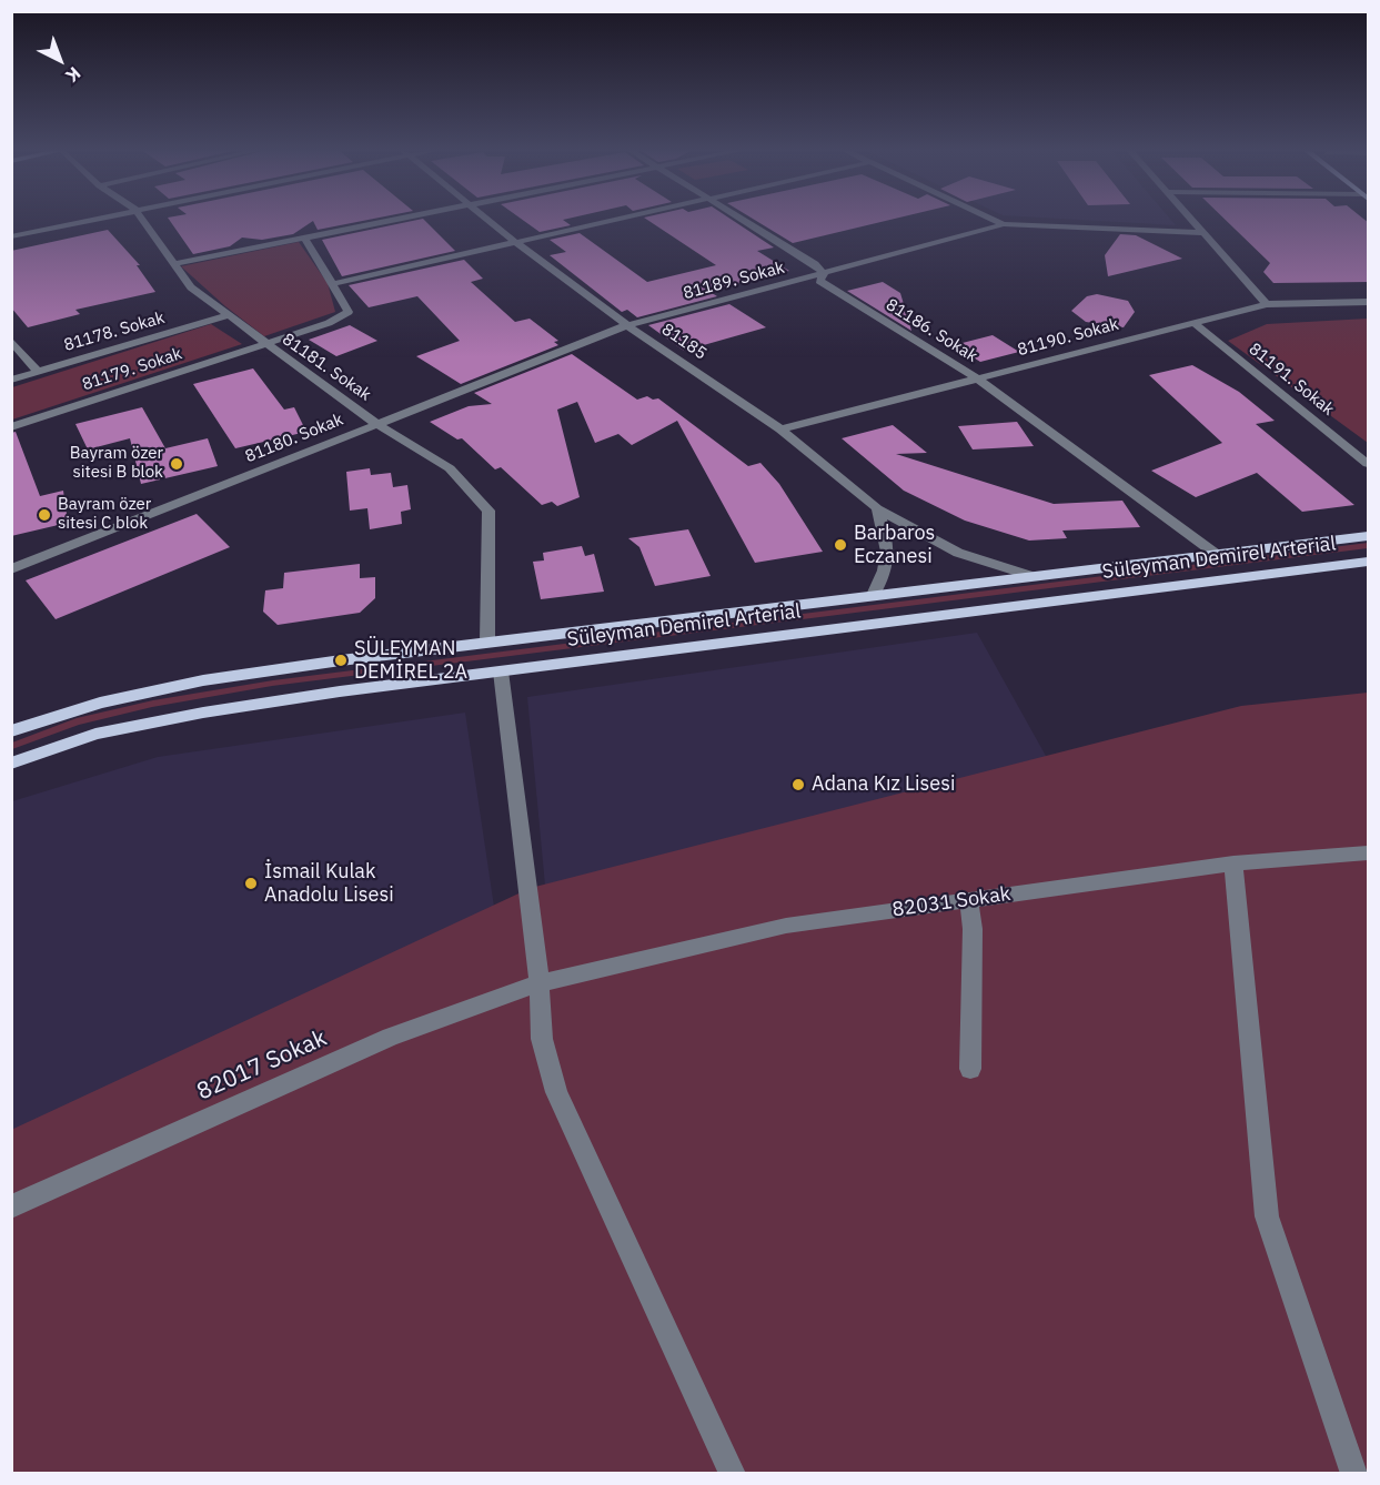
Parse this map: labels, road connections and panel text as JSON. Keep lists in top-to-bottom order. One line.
{"streets":{"main road":["Süleyman Demirel Arterial"],"street":["81189. Sokak","81186. Sokak","81178. Sokak","81190. Sokak","81185","81181. Sokak","81179. Sokak","81191. Sokak","81180. Sokak","82031 Sokak","82017 Sokak"]},"crossings":[["81189. Sokak","81186. Sokak"],["81189. Sokak","81185"],["81189. Sokak","81180. Sokak"],["81186. Sokak","81190. Sokak"],["81186. Sokak","Süleyman Demirel Arterial"],["81178. Sokak","81181. Sokak"],["81190. Sokak","81185"],["81190. Sokak","81191. Sokak"],["81185","81180. Sokak"],["81185","Süleyman Demirel Arterial"],["81181. Sokak","81179. Sokak"],["81181. Sokak","81180. Sokak"],["81181. Sokak","Süleyman Demirel Arterial"],["82031 Sokak","82017 Sokak"]],"places":["Bayram özer sitesi B blok","Bayram özer sitesi C blok","Barbaros Eczanesi","SÜLEYMAN DEMİREL 2A","Adana Kız Lisesi","İsmail Kulak Anadolu Lisesi"],"north":"bottom right"}
